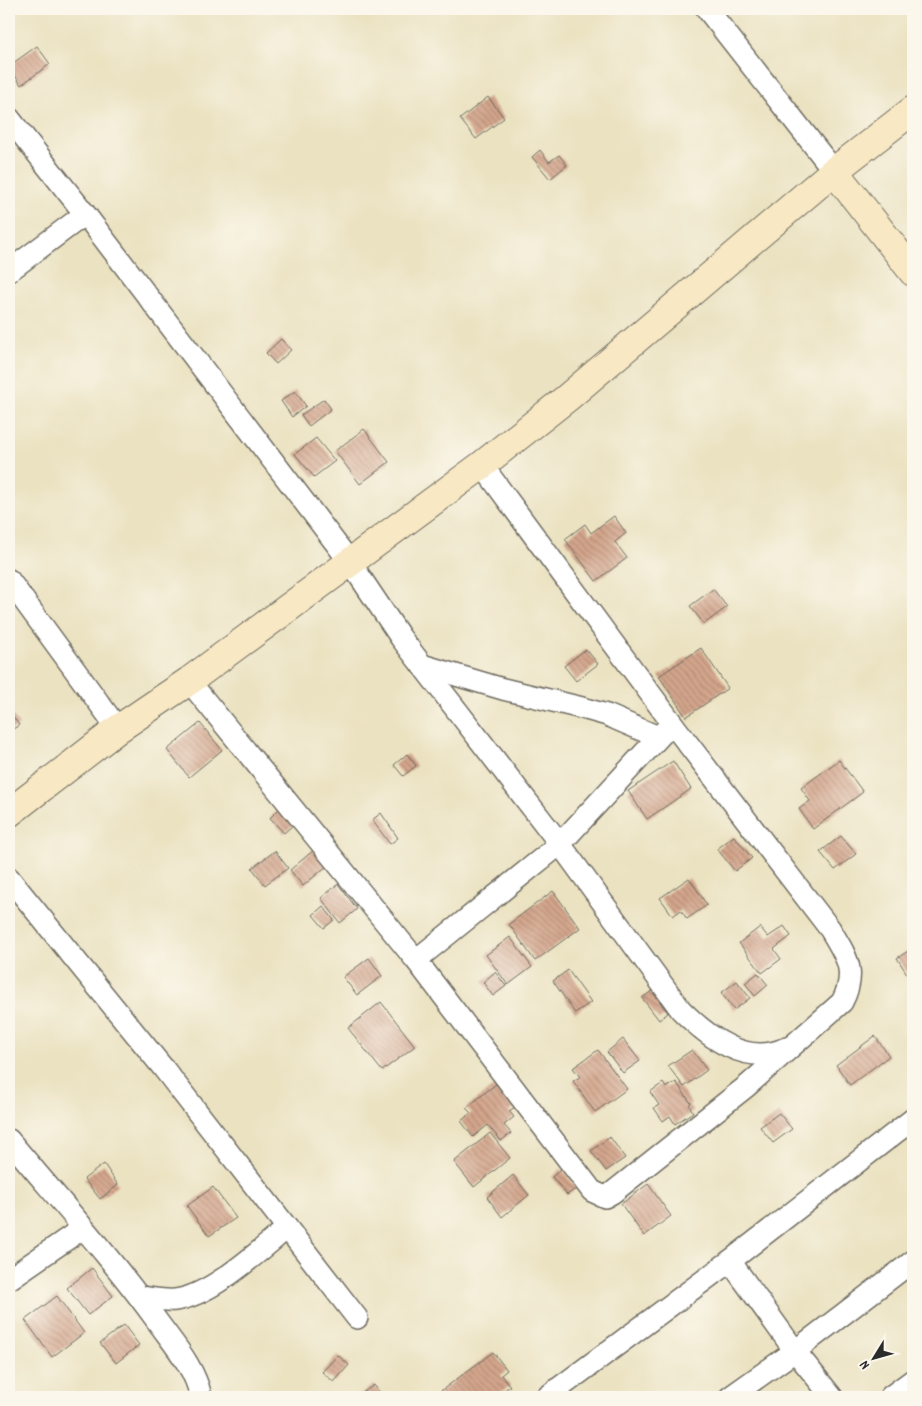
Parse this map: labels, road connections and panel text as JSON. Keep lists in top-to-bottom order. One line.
{"north":"bottom left"}
